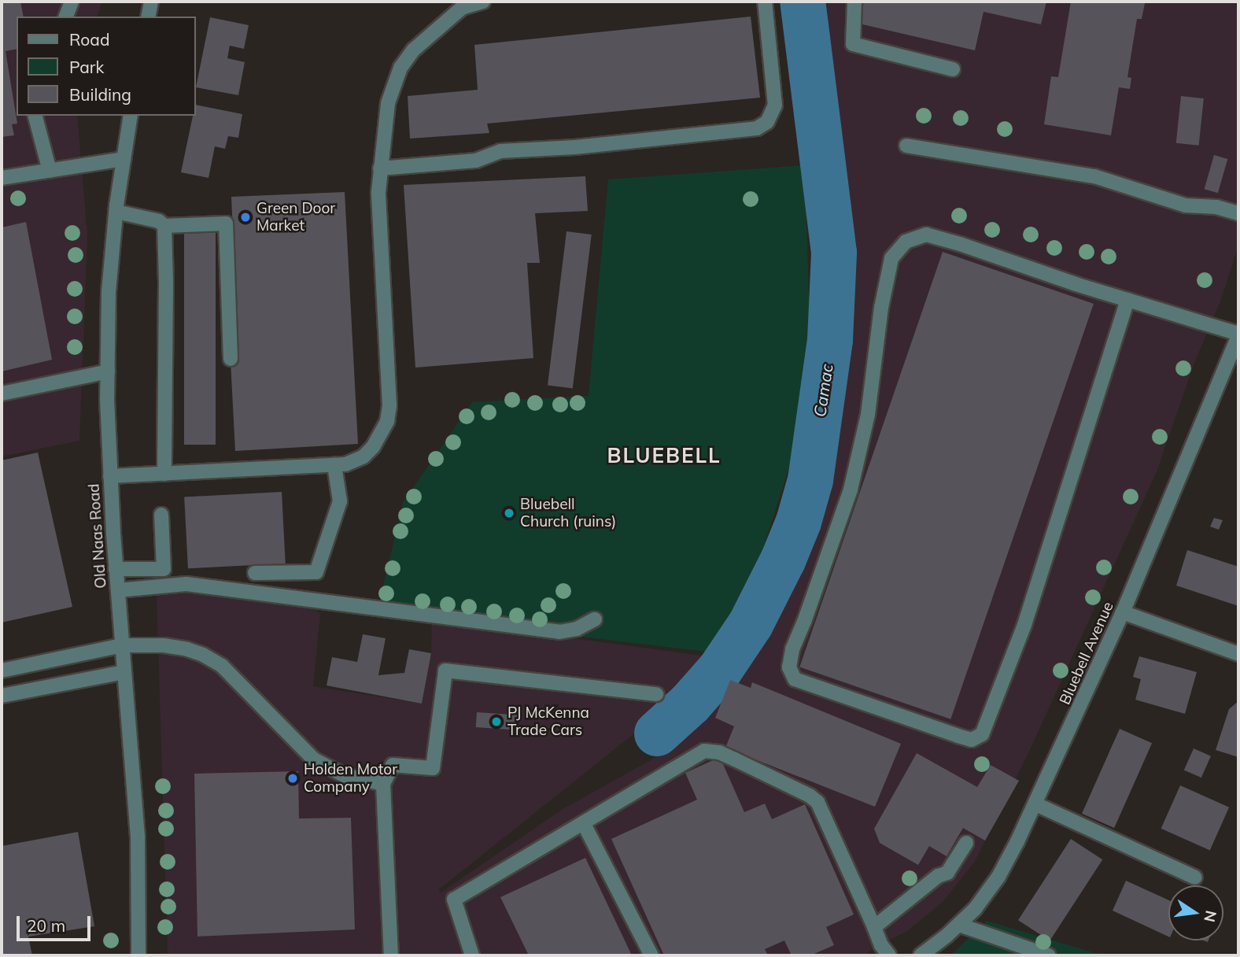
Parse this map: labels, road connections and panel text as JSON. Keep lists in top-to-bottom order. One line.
{"streets":{"street":["Old Naas Road","Bluebell Avenue"]},"districts":["BLUEBELL"],"water":["Camac"],"places":["Green Door Market","Bluebell Church (ruins)","PJ McKenna Trade Cars","Holden Motor Company"],"legend":["Road","Park","Building"],"scale_bar":"20 m","north":"right"}
